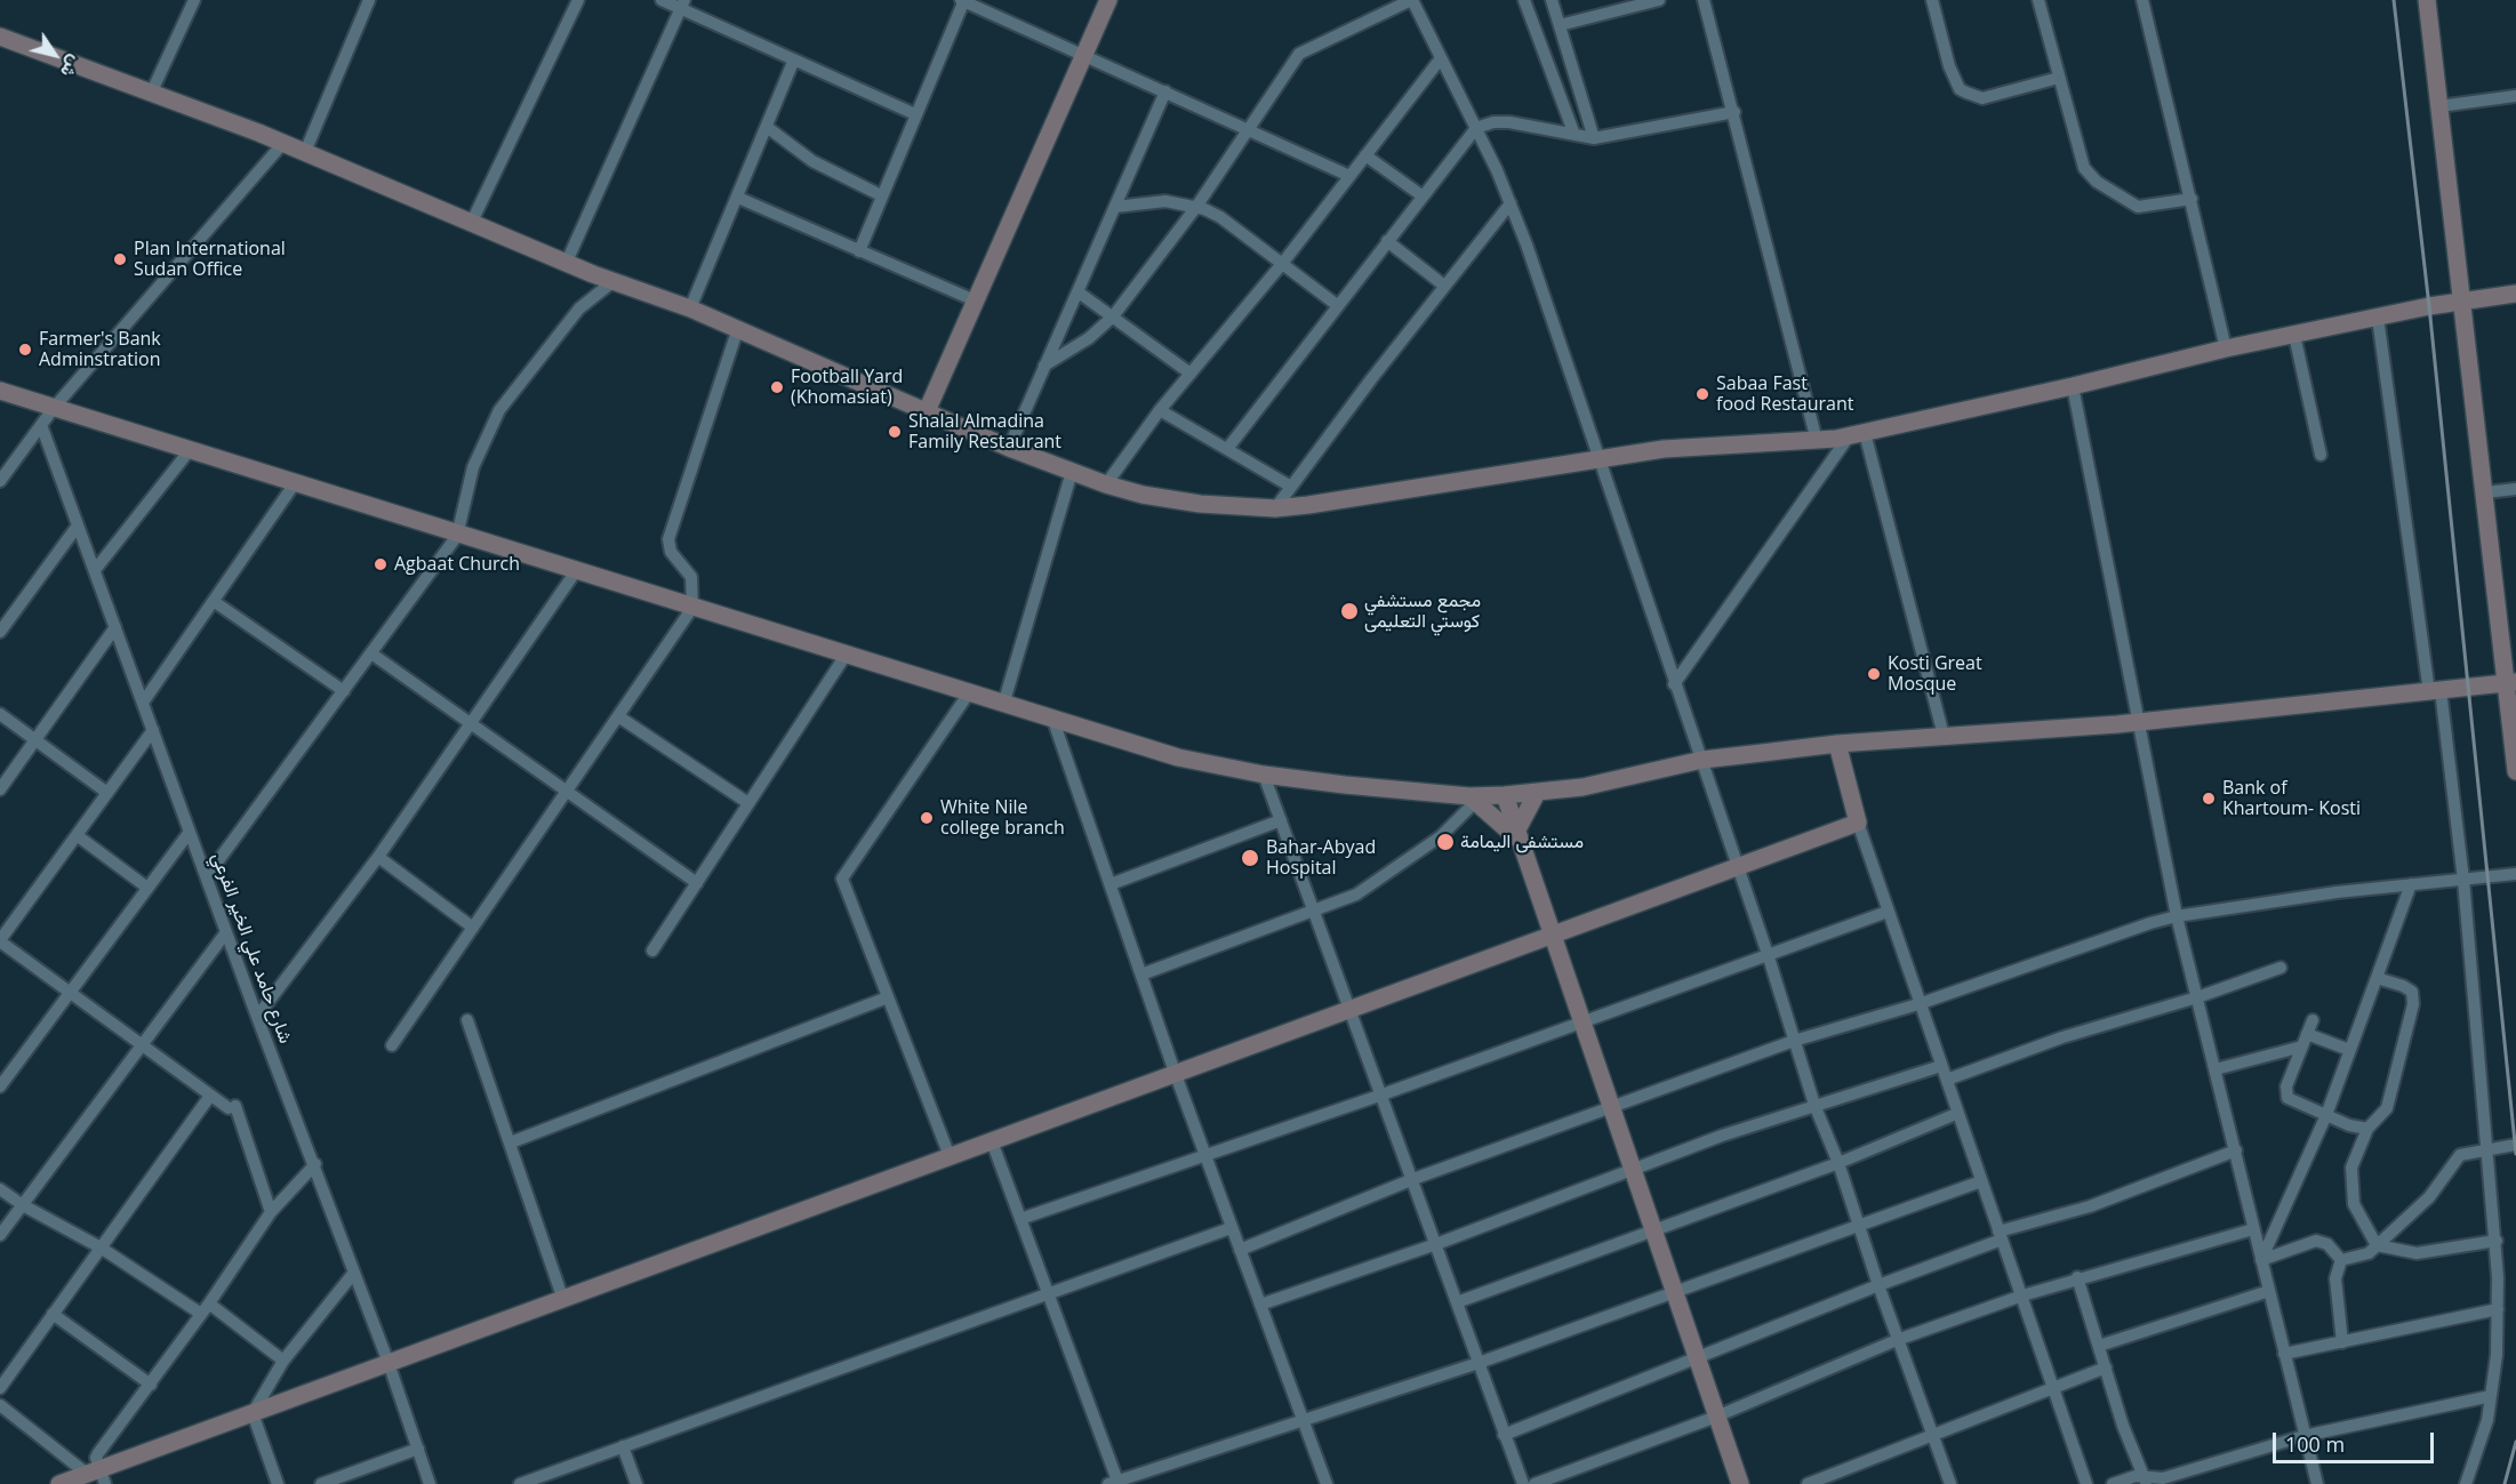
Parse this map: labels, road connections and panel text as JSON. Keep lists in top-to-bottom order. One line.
{"streets":{"street":["شارع حامد علي الخير الفرعي"]},"places":["Plan International Sudan Office","Farmer's Bank Adminstration","Football Yard (Khomasiat)","Sabaa Fast food Restaurant","Shalal Almadina Family Restaurant","Agbaat Church","مجمع مستشفي كوستي التعليمى","Kosti Great Mosque","Bank of Khartoum- Kosti","White Nile college branch","مستشفى اليمامة","Bahar-Abyad Hospital"],"scale_bar":"100 m","north":"bottom right"}
